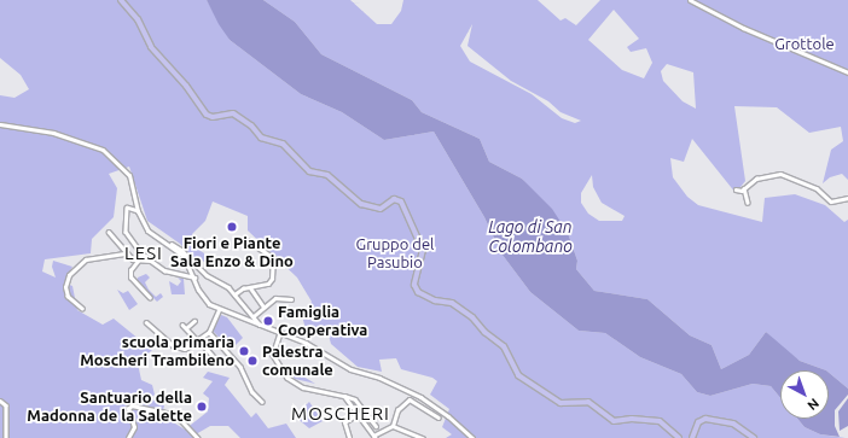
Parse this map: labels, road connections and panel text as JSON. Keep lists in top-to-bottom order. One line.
{"districts":["LESI","MOSCHERI"],"water":["Lago di San Colombano"],"parks":["Grottole","Gruppo del Pasubio"],"places":["Fiori e Piante Sala Enzo & Dino","Famiglia Cooperativa","scuola primaria Moscheri Trambileno","Palestra comunale","Santuario della Madonna de la Salette"],"north":"bottom right"}
